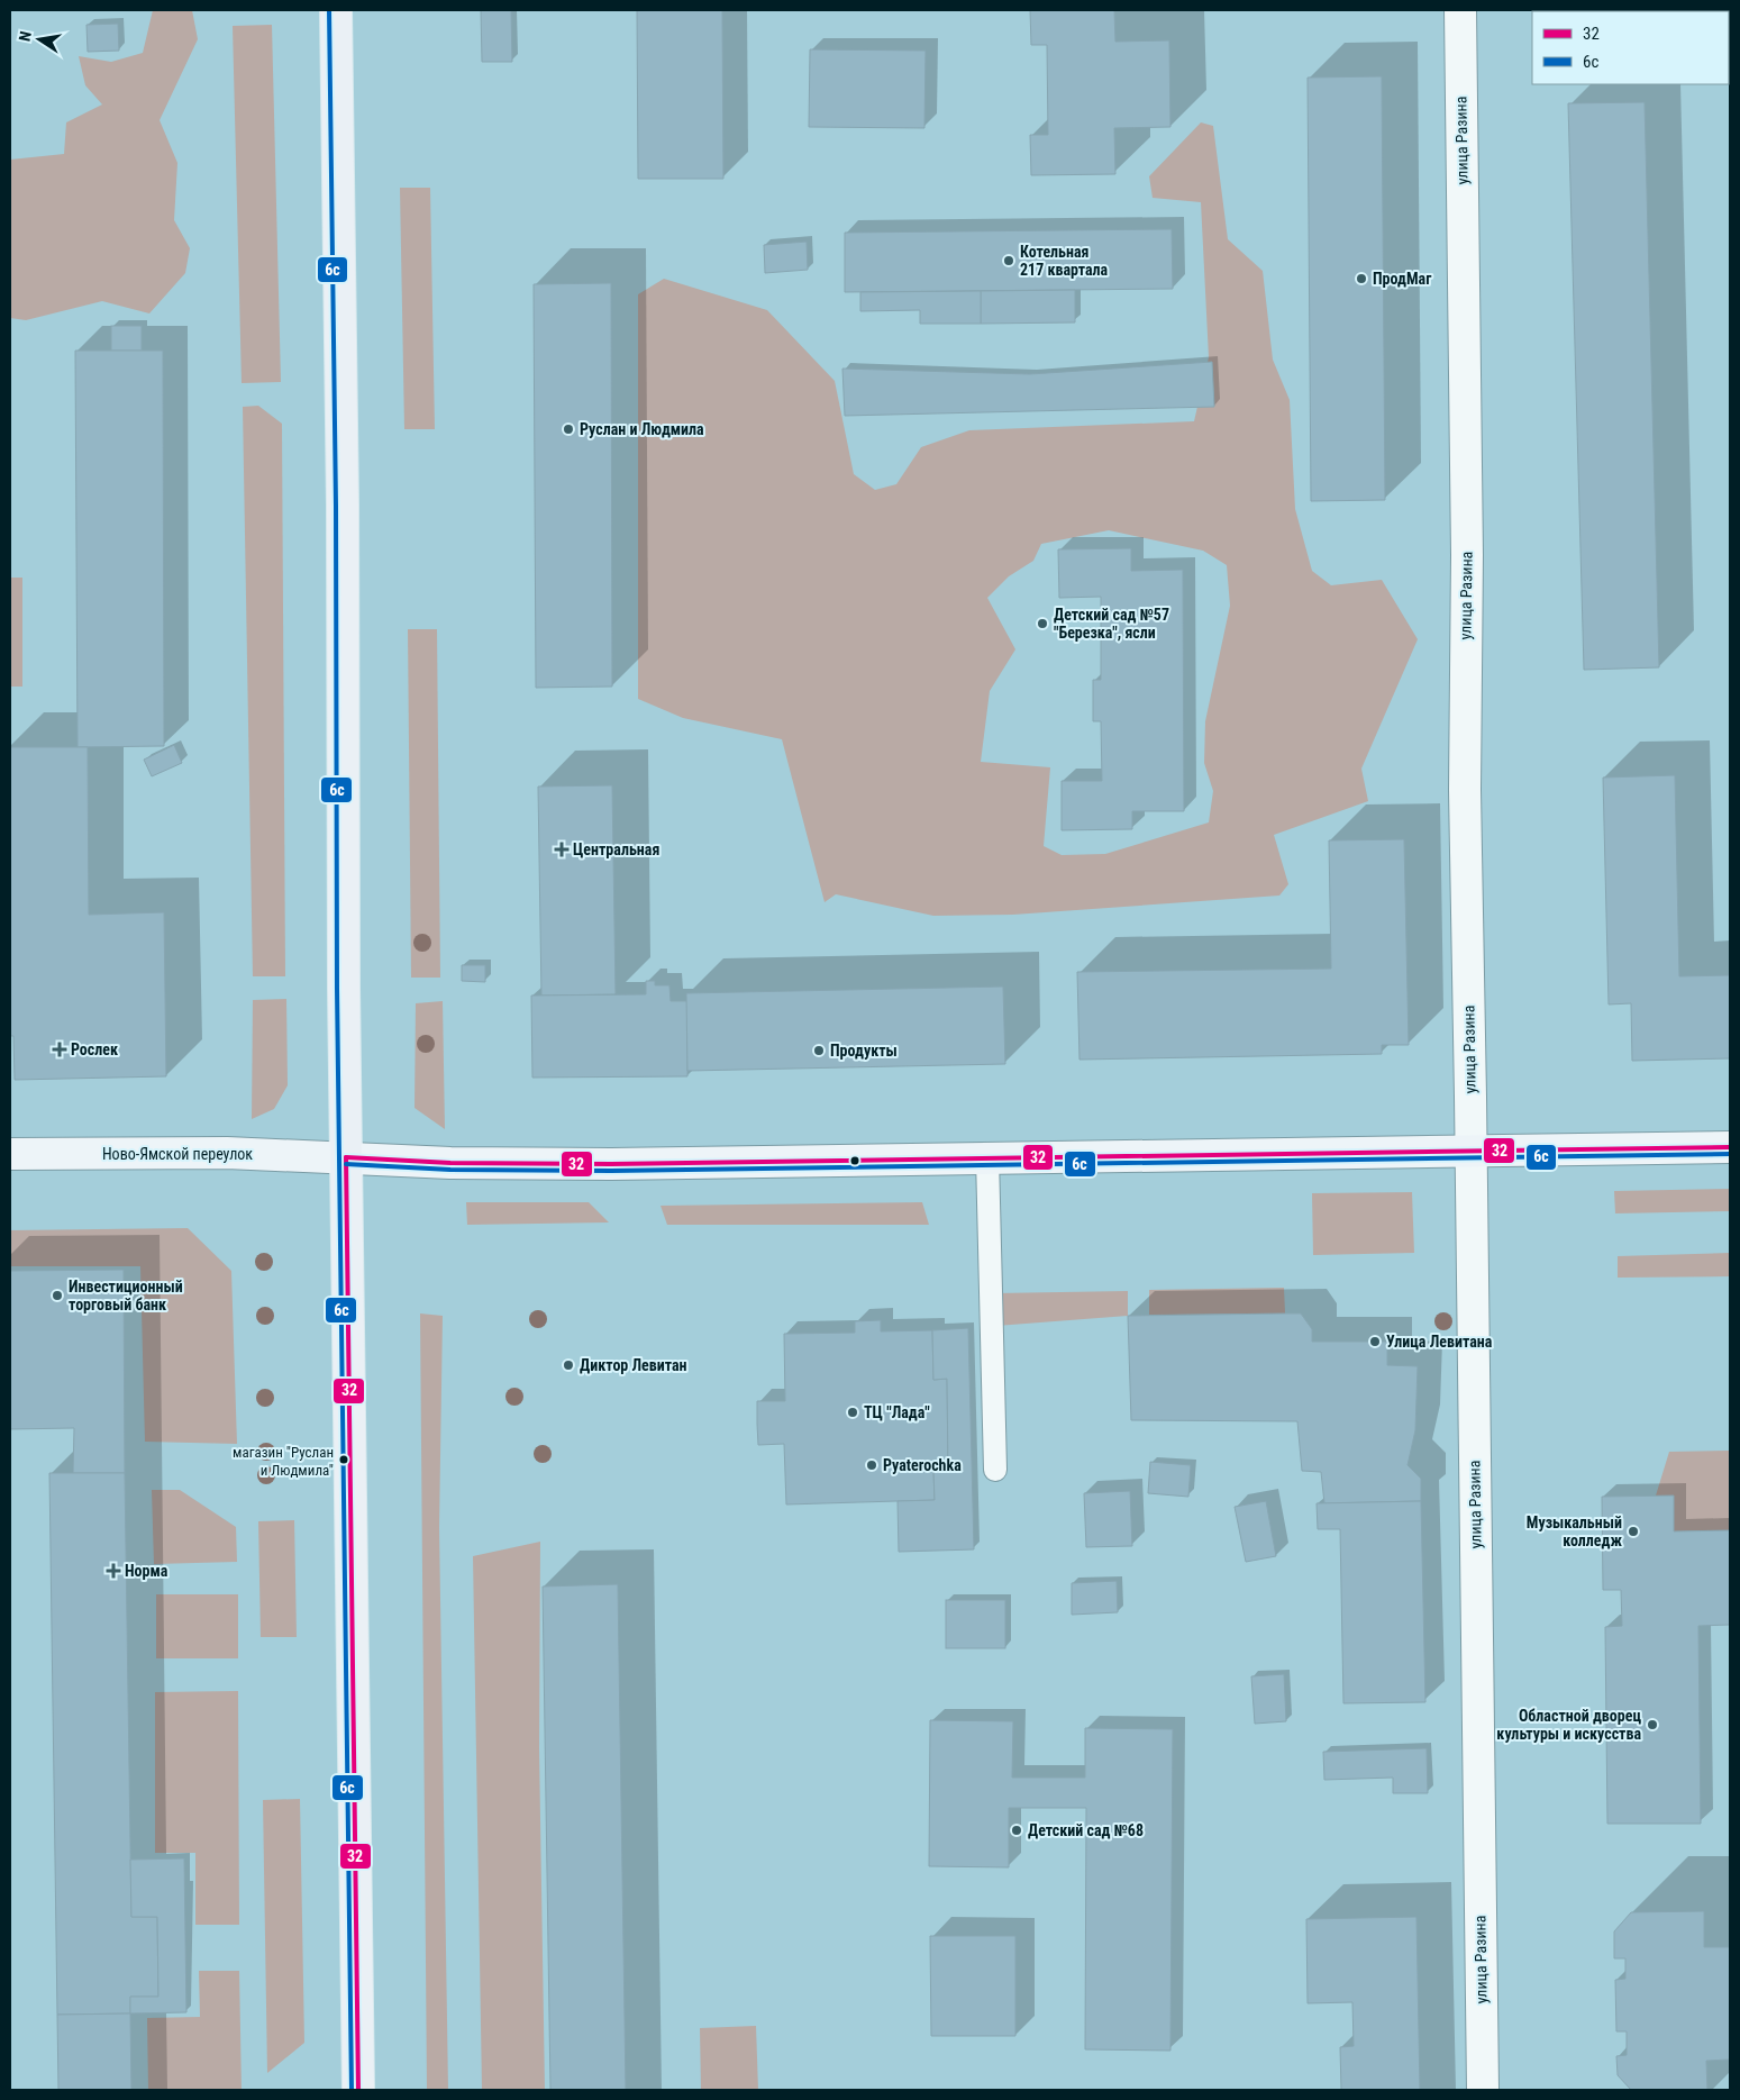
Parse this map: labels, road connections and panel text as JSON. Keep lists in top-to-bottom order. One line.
{"streets":{"street":["улица Разина","Ново-Ямской переулок"]},"crossings":[["улица Разина","Ново-Ямской переулок"]],"places":{"other":["Котельная 217 квартала","ПродМаг","Руслан и Людмила","Детский сад №57 \"Березка\", ясли","Продукты","Инвестиционный торговый банк","Улица Левитана","Диктор Левитан","ТЦ \"Лада\"","магазин \"Руслан и Людмила\"","Pyaterochka","Музыкальный колледж","Областной дворец культуры и искусства","Детский сад №68"],"health":["Центральная","Рослек","Норма"]},"lines":["transit line 6c","transit line 32"],"legend":["32","6c"],"north":"left"}
